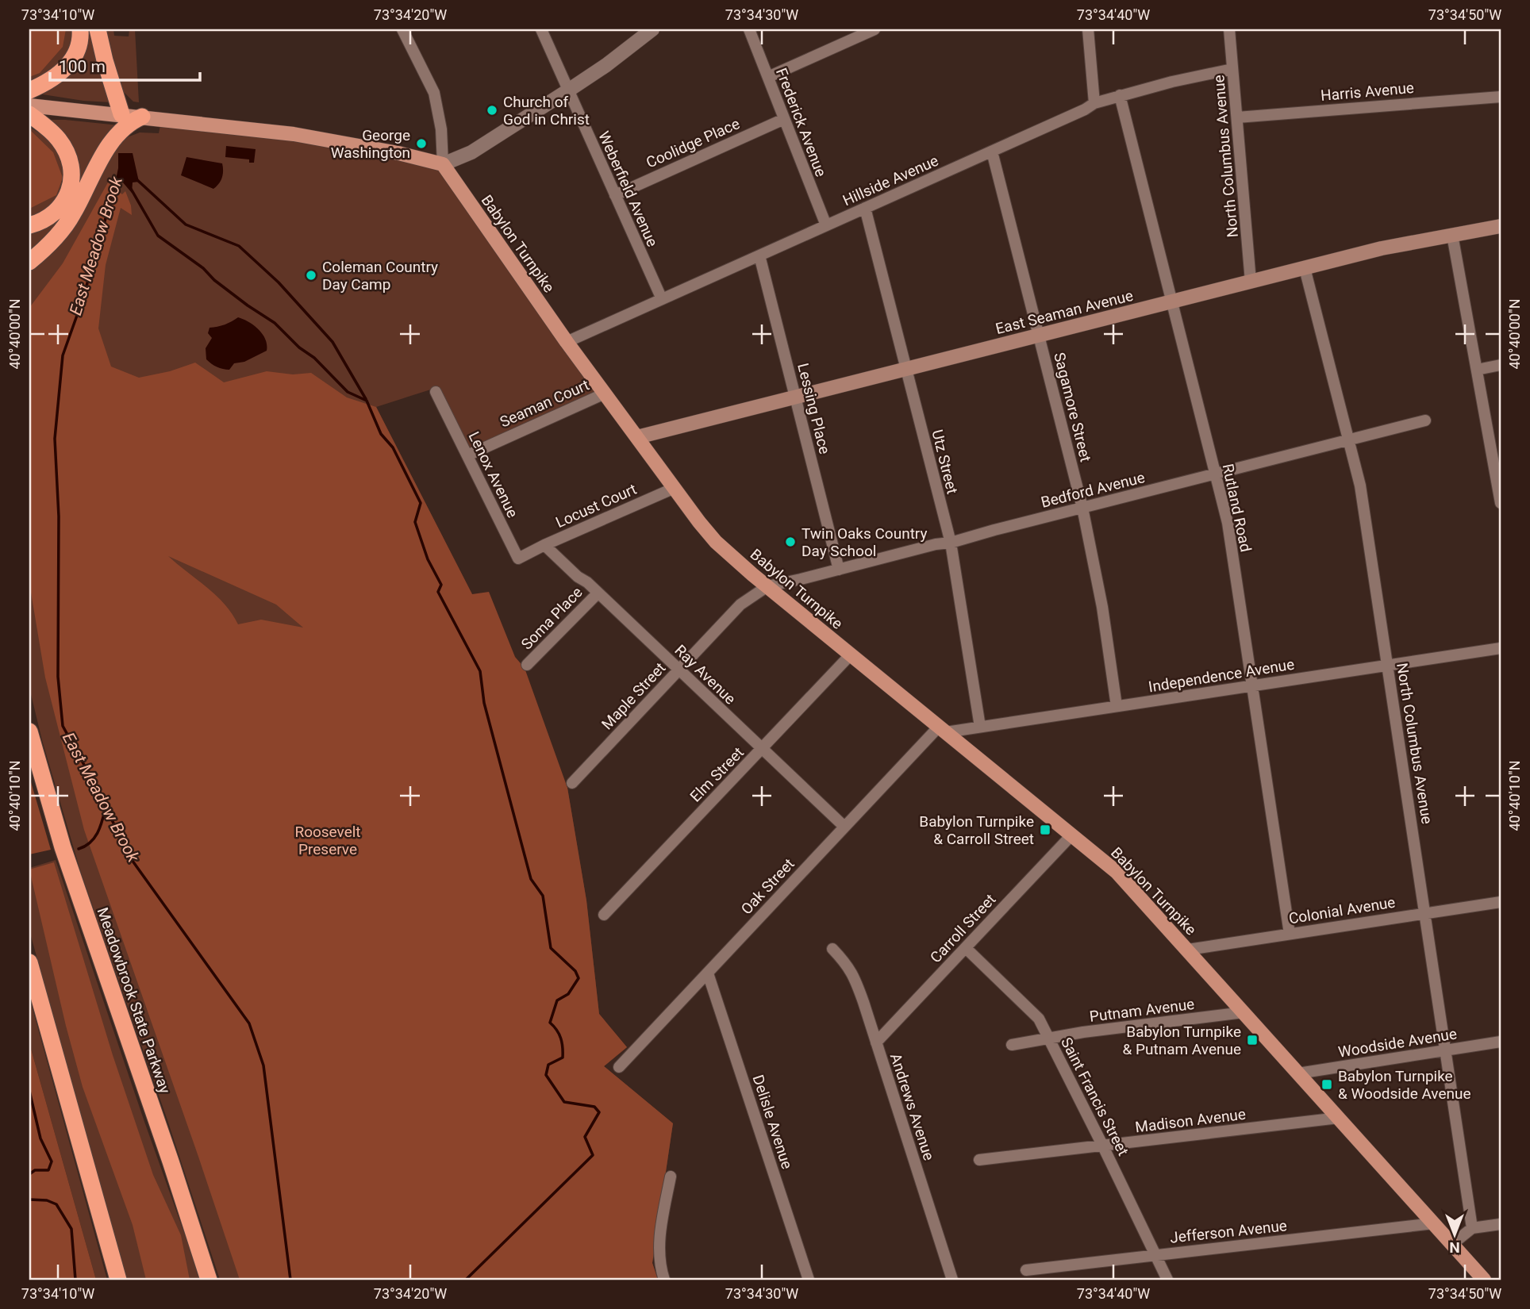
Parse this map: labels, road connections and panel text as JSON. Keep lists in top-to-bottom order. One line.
{"streets":{"highway":["Meadowbrook State Parkway"],"main road":["Babylon Turnpike","East Seaman Avenue"],"street":["Harris Avenue","Frederick Avenue","Coolidge Place","North Columbus Avenue","Hillside Avenue","Weberfield Avenue","Seaman Court","Sagamore Street","Lessing Place","Utz Street","Lenox Avenue","Bedford Avenue","Locust Court","Rutland Road","Soma Place","Ray Avenue","Independence Avenue","Maple Street","Elm Street","Oak Street","Colonial Avenue","Carroll Street","Putnam Avenue","Woodside Avenue","Saint Francis Street","Andrews Avenue","Madison Avenue","Delisle Avenue","Jefferson Avenue"]},"crossings":[["Harris Avenue","North Columbus Avenue"],["Frederick Avenue","Coolidge Place"],["Frederick Avenue","Hillside Avenue"],["Coolidge Place","Weberfield Avenue"],["North Columbus Avenue","Hillside Avenue"],["North Columbus Avenue","East Seaman Avenue"],["North Columbus Avenue","Bedford Avenue"],["North Columbus Avenue","Independence Avenue"],["North Columbus Avenue","Colonial Avenue"],["North Columbus Avenue","Woodside Avenue"],["Hillside Avenue","Weberfield Avenue"],["Hillside Avenue","Babylon Turnpike"],["Hillside Avenue","Sagamore Street"],["Hillside Avenue","Lessing Place"],["Hillside Avenue","Utz Street"],["Hillside Avenue","Rutland Road"],["Babylon Turnpike","East Seaman Avenue"],["Babylon Turnpike","Seaman Court"],["Babylon Turnpike","Bedford Avenue"],["Babylon Turnpike","Locust Court"],["Babylon Turnpike","Independence Avenue"],["Babylon Turnpike","Maple Street"],["Babylon Turnpike","Elm Street"],["Babylon Turnpike","Oak Street"],["Babylon Turnpike","Colonial Avenue"],["Babylon Turnpike","Carroll Street"],["Babylon Turnpike","Putnam Avenue"],["Babylon Turnpike","Woodside Avenue"],["Babylon Turnpike","Madison Avenue"],["Babylon Turnpike","Jefferson Avenue"],["East Seaman Avenue","Sagamore Street"],["East Seaman Avenue","Lessing Place"],["East Seaman Avenue","Utz Street"],["East Seaman Avenue","Rutland Road"],["Seaman Court","Lenox Avenue"],["Sagamore Street","Bedford Avenue"],["Sagamore Street","Independence Avenue"],["Lessing Place","Bedford Avenue"],["Utz Street","Bedford Avenue"],["Utz Street","Independence Avenue"],["Lenox Avenue","Locust Court"],["Bedford Avenue","Rutland Road"],["Bedford Avenue","Maple Street"],["Locust Court","Ray Avenue"],["Rutland Road","Independence Avenue"],["Rutland Road","Colonial Avenue"],["Soma Place","Ray Avenue"],["Ray Avenue","Maple Street"],["Ray Avenue","Elm Street"],["Ray Avenue","Oak Street"],["Independence Avenue","Oak Street"],["Oak Street","Delisle Avenue"],["Carroll Street","Saint Francis Street"],["Carroll Street","Andrews Avenue"],["Putnam Avenue","Saint Francis Street"],["Saint Francis Street","Madison Avenue"],["Saint Francis Street","Jefferson Avenue"]],"water":["East Meadow Brook"],"parks":["Roosevelt Preserve"],"places":{"other":["Church of God in Christ","George Washington","Coleman Country Day Camp","Twin Oaks Country Day School"],"transit":["Babylon Turnpike & Carroll Street","Babylon Turnpike & Putnam Avenue","Babylon Turnpike & Woodside Avenue"]},"scale_bar":"100 m","north":"bottom","coordinates":["73°34'10\"W","73°34'20\"W","73°34'30\"W","73°34'40\"W","73°34'50\"W","40°40'00\"N","40°40'10\"N"]}
